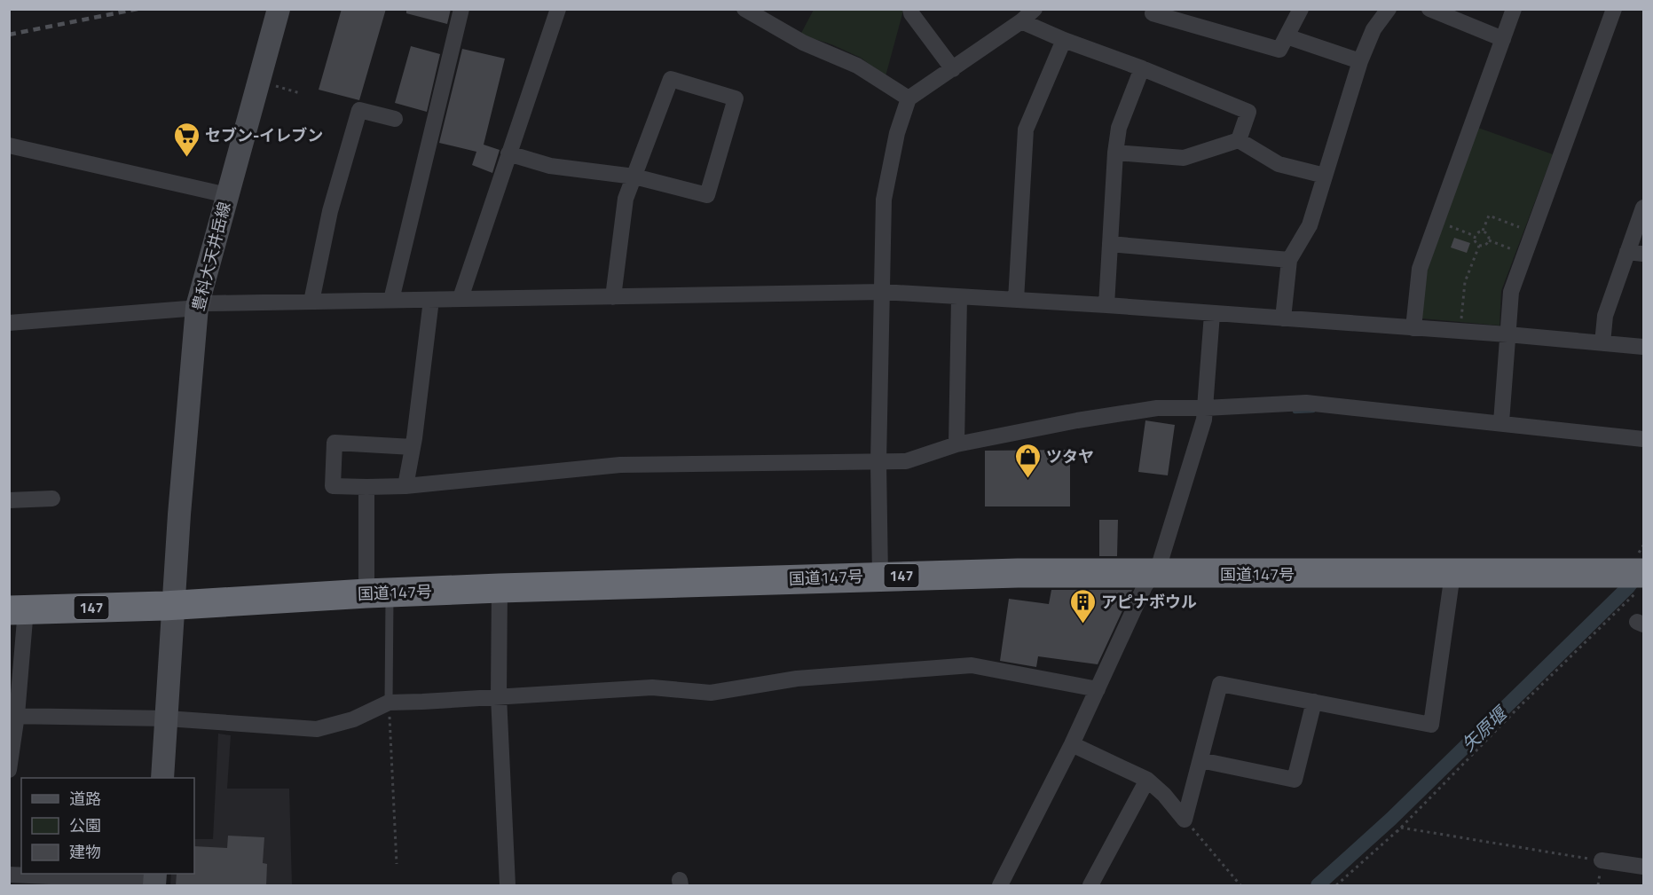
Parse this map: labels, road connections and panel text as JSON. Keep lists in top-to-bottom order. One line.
{"streets":{"highway":["国道147号","147"],"main road":["豊科大天井岳線"]},"crossings":[["豊科大天井岳線","国道147号"]],"water":["矢原堰"],"places":{"supermarket":["セブン-イレブン"],"shop":["ツタヤ"],"building":["アピナボウル"]},"legend":["道路","公園","建物"]}
